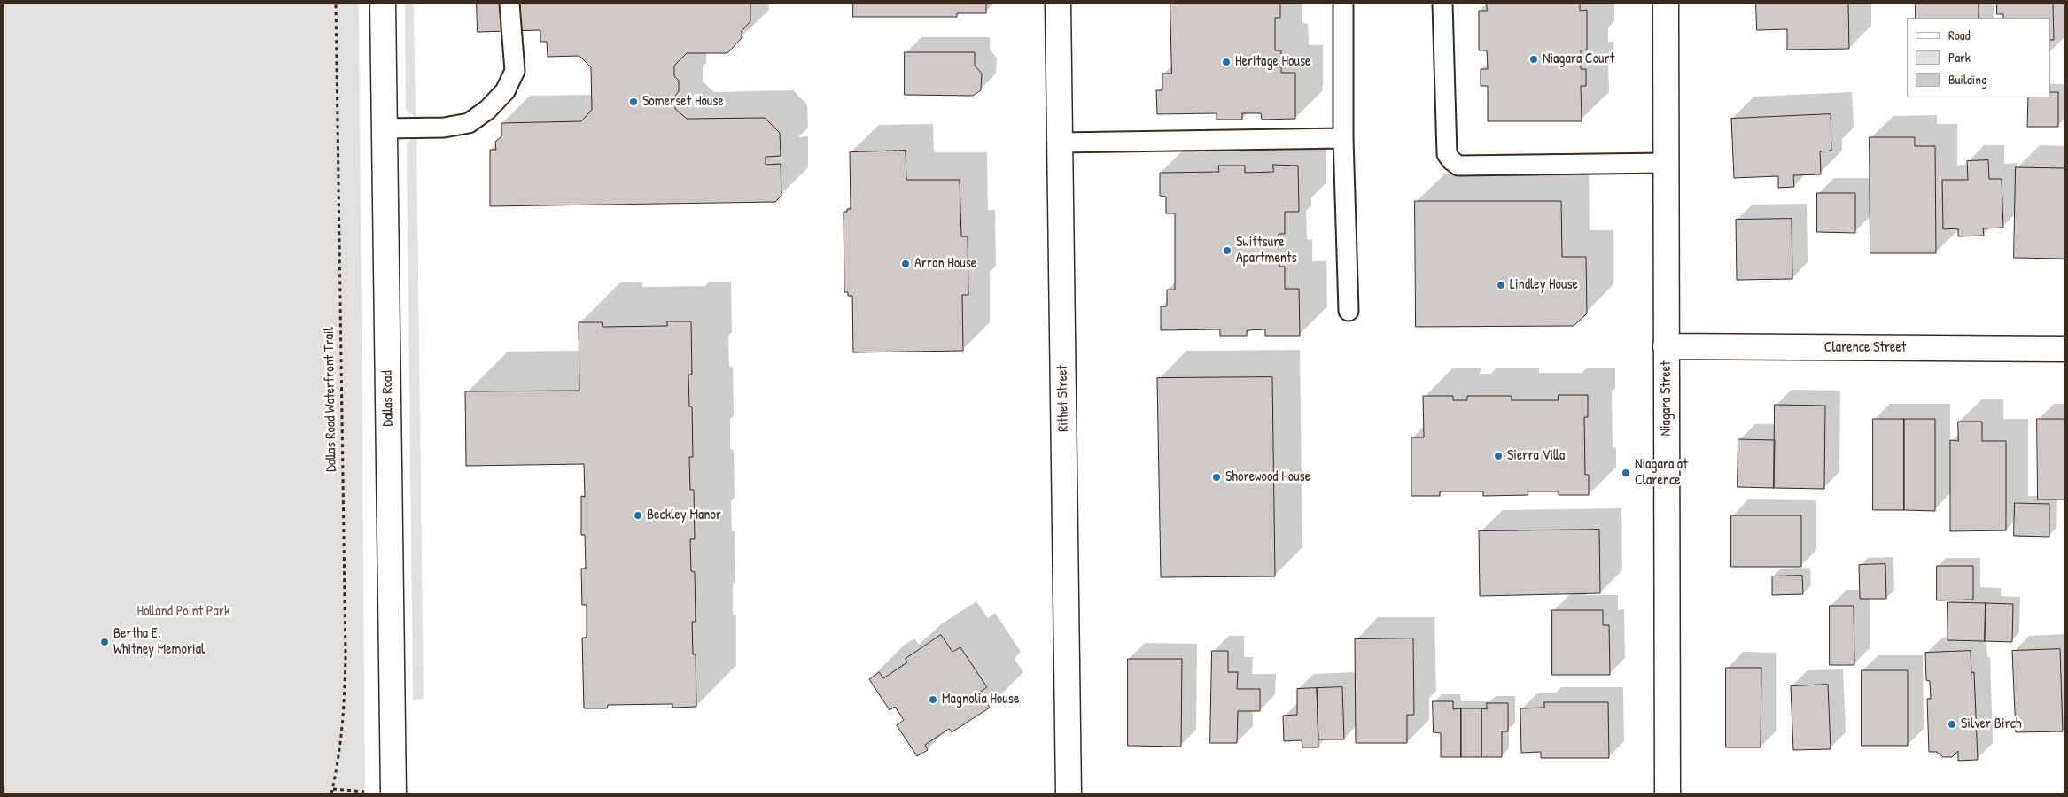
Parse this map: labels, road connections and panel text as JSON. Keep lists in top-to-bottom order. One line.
{"streets":{"street":["Clarence Street","Dallas Road","Rithet Street","Niagara Street"],"path":["Dallas Road Waterfront Trail"]},"crossings":[["Clarence Street","Niagara Street"]],"parks":["Holland Point Park"],"places":["Niagara Court","Heritage House","Somerset House","Swiftsure Apartments","Arran House","Lindley House","Sierra Villa","Niagara at Clarence","Shorewood House","Beckley Manor","Bertha E. Whitney Memorial","Magnolia House","Silver Birch"],"legend":["Road","Park","Building"]}
